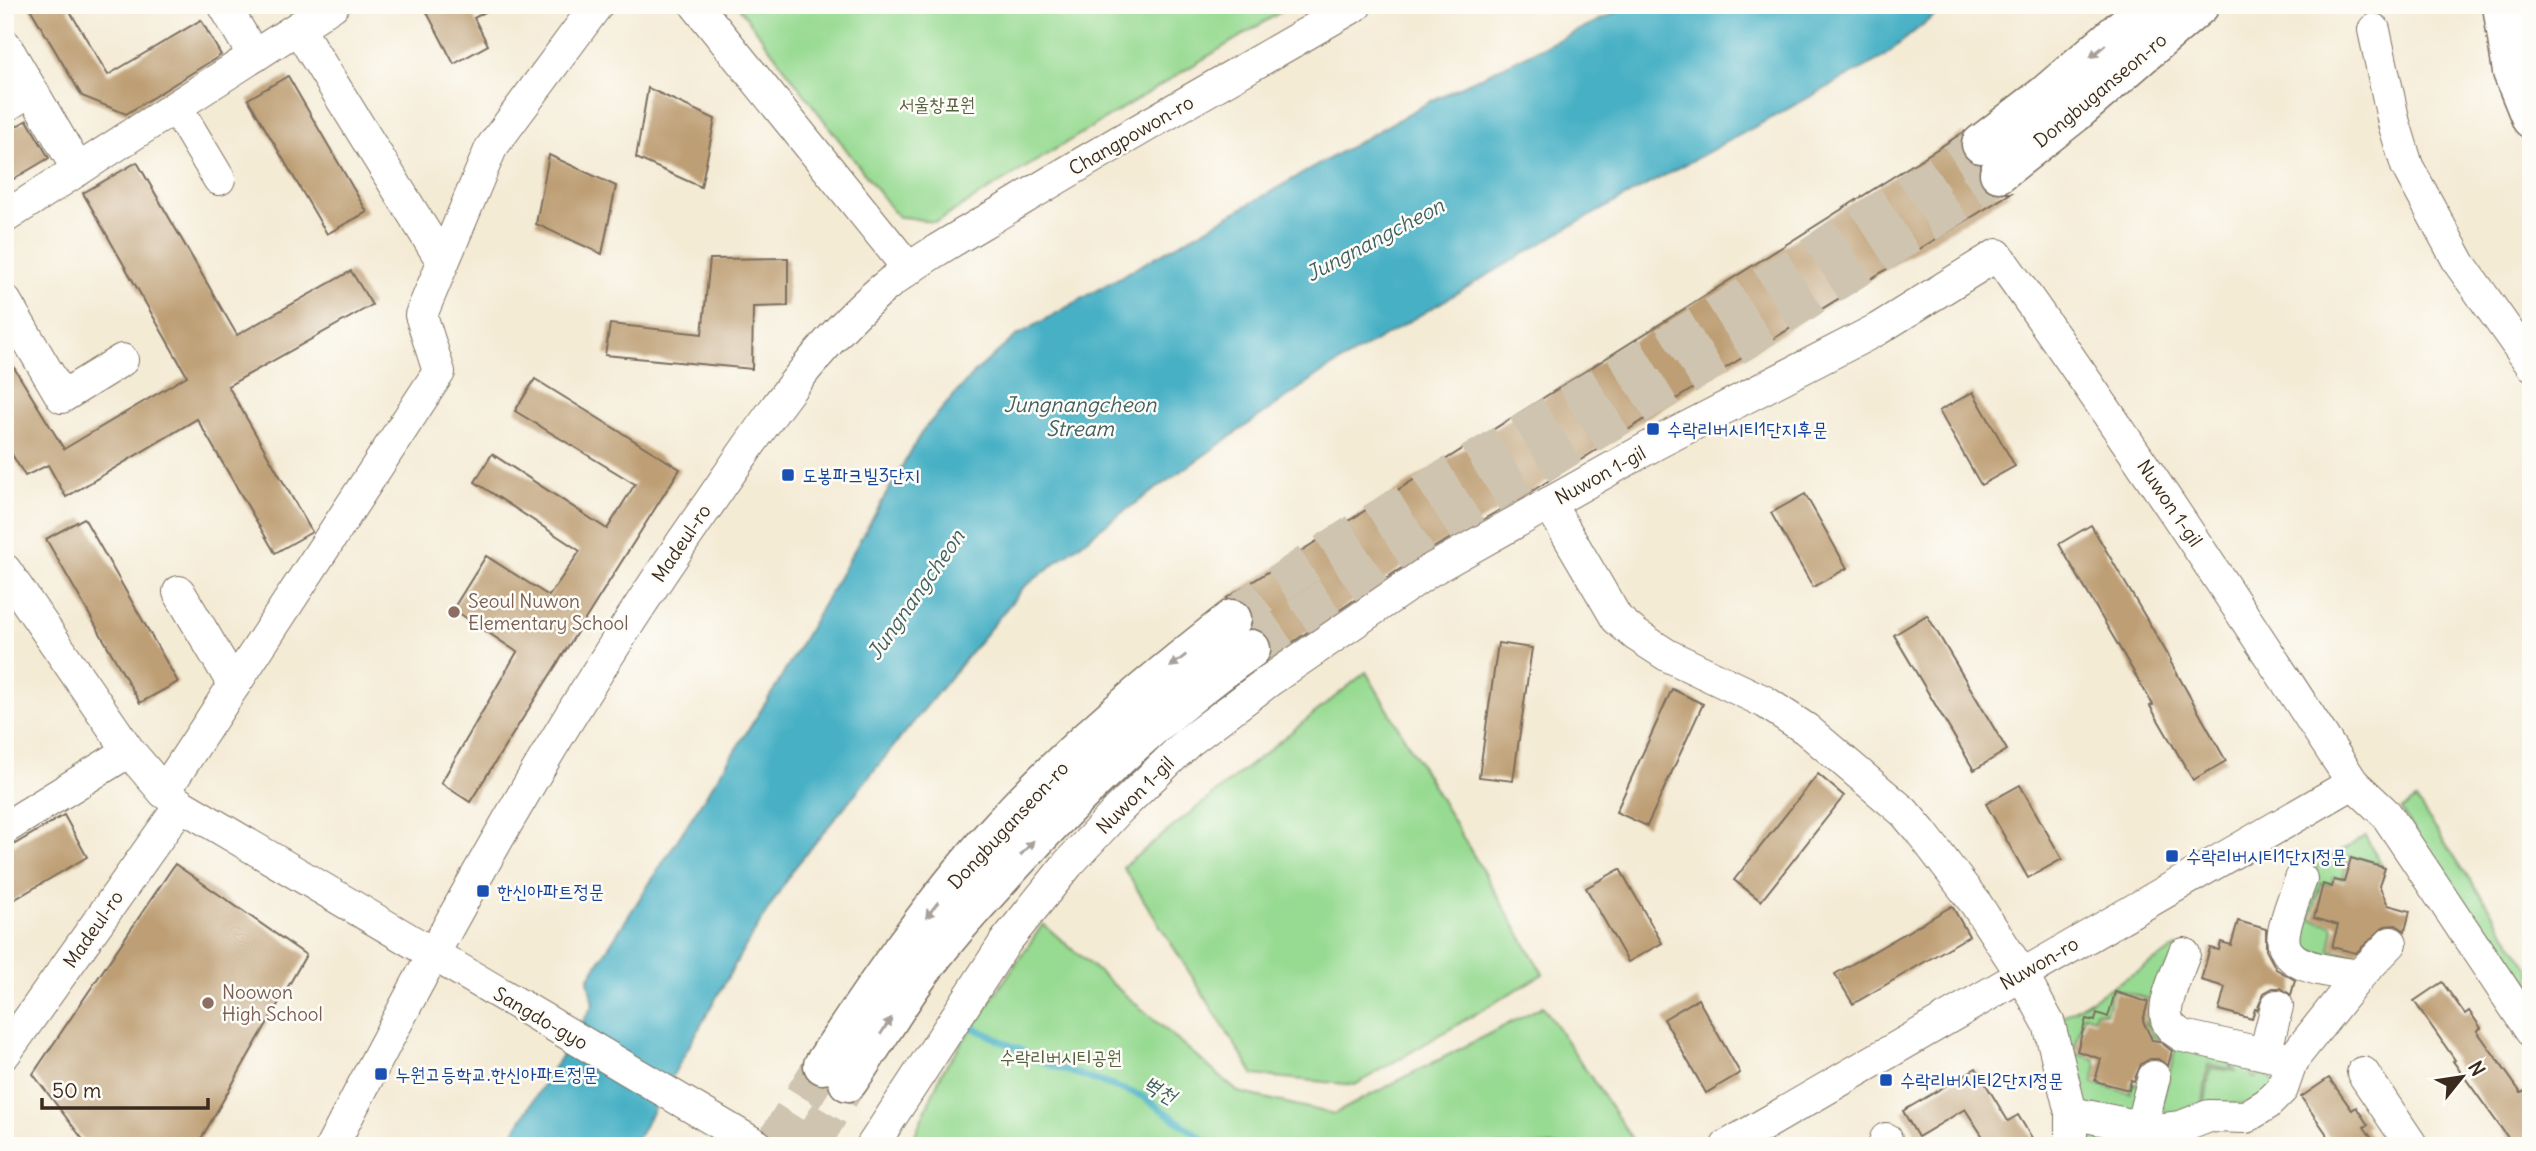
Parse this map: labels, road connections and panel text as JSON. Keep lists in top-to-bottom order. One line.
{"streets":{"highway":["Dongbuganseon-ro"],"street":["Changpowon-ro","Nuwon 1-gil","Madeul-ro","Nuwon-ro","Sangdo-gyo"]},"crossings":[["Changpowon-ro","Madeul-ro"],["Nuwon 1-gil","Nuwon-ro"],["Madeul-ro","Sangdo-gyo"]],"water":["Jungnangcheon","Jungnangcheon Stream","벽천"],"parks":["서울창포원","수락리버시티공원"],"places":{"transit":["수락리버시티1단지후문","도봉파크빌3단지","수락리버시티1단지정문","한신아파트정문","누원고등학교.한신아파트정문","수락리버시티2단지정문"],"other":["Seoul Nuwon Elementary School","Noowon High School"]},"scale_bar":"50 m","north":"top right"}
